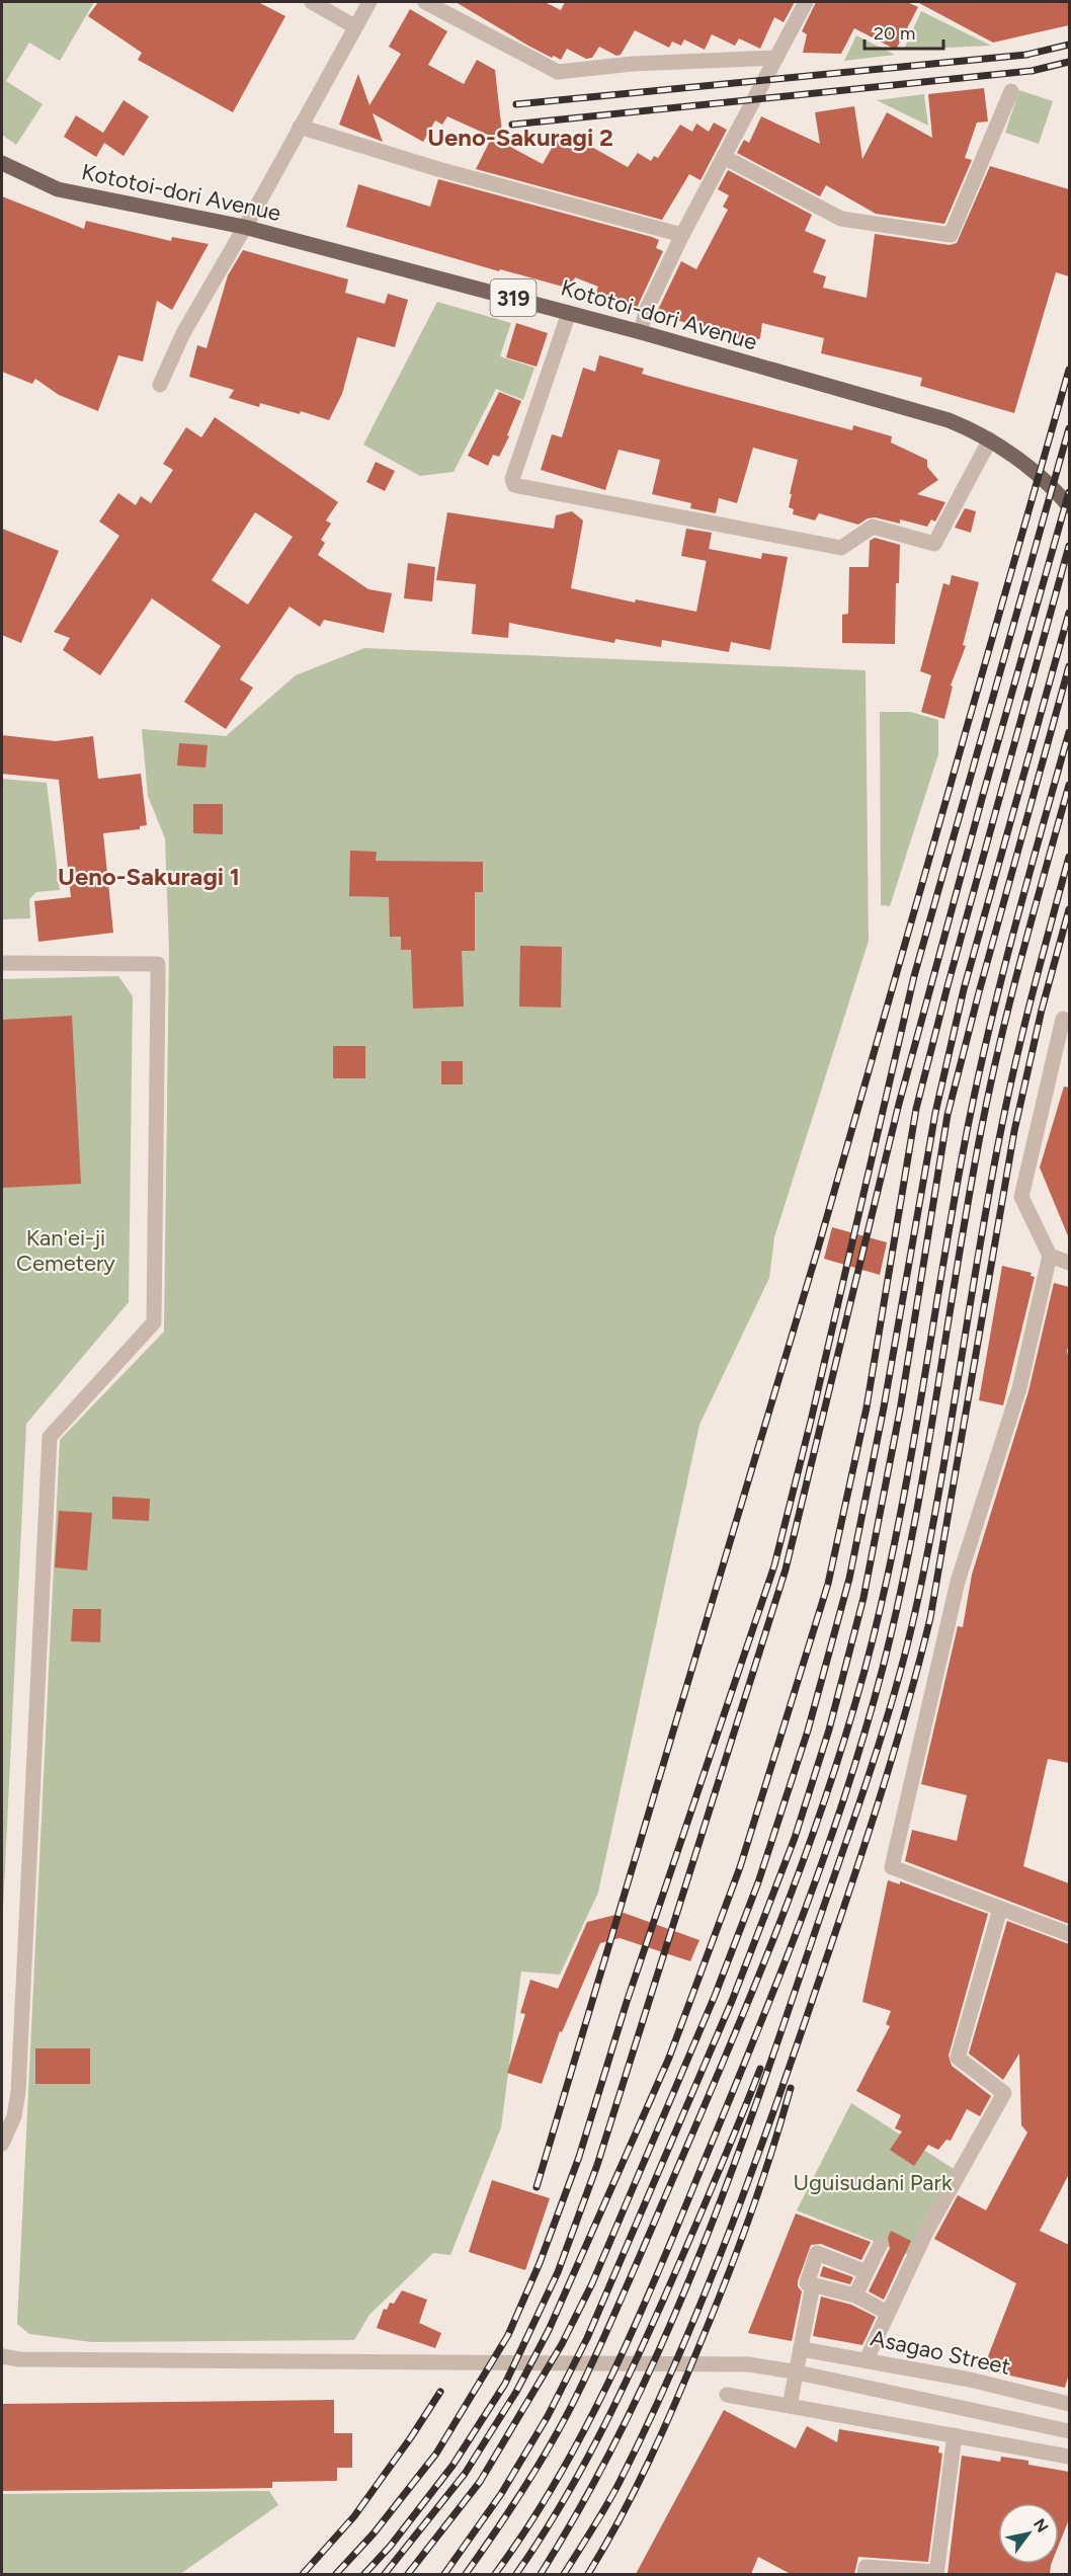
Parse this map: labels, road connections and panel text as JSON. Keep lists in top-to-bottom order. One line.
{"streets":{"main road":["Kototoi-dori Avenue","319"],"street":["Asagao Street"]},"districts":["Ueno-Sakuragi 2","Ueno-Sakuragi 1"],"parks":["Kan'ei-ji Cemetery","Uguisudani Park"],"scale_bar":"20 m","north":"top right"}
